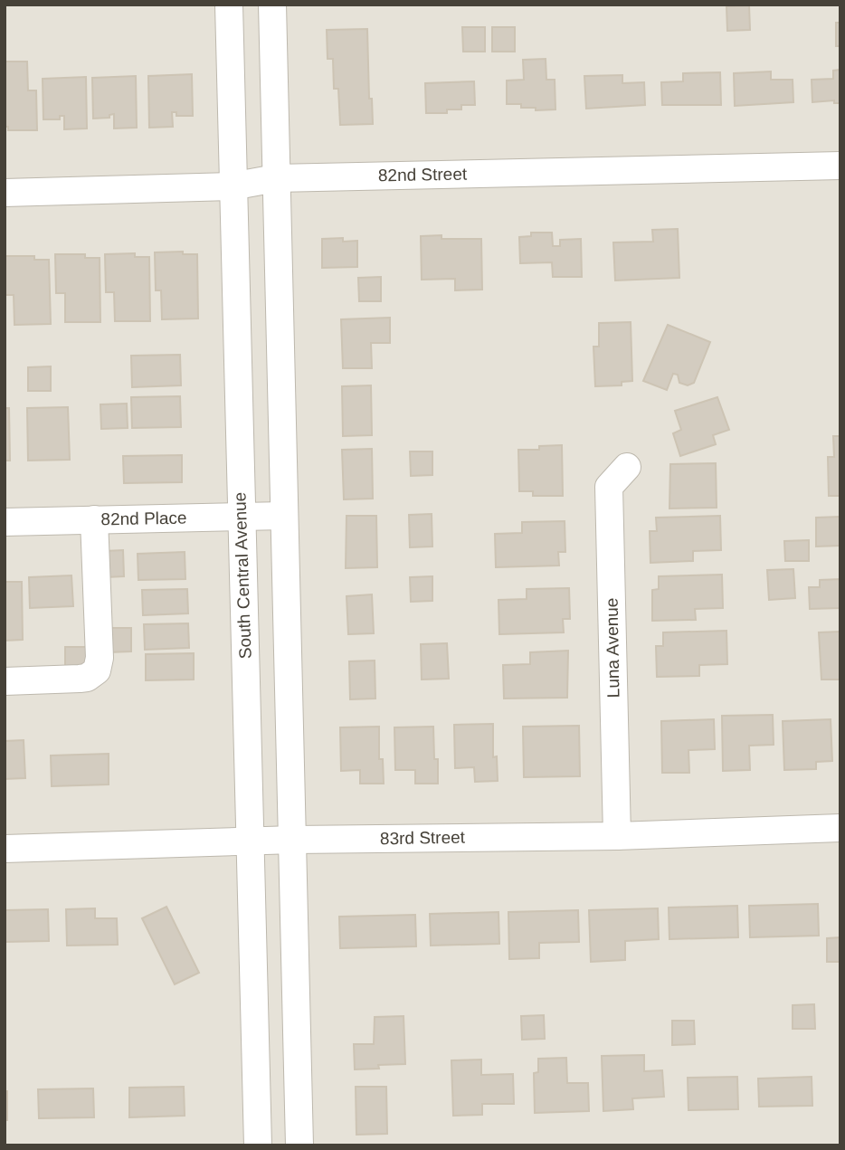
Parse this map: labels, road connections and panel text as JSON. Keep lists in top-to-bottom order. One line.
{"streets":{"street":["82nd Street","82nd Place","South Central Avenue","Luna Avenue","83rd Street"]},"crossings":[["82nd Street","South Central Avenue"],["82nd Place","South Central Avenue"],["South Central Avenue","83rd Street"],["Luna Avenue","83rd Street"]]}
